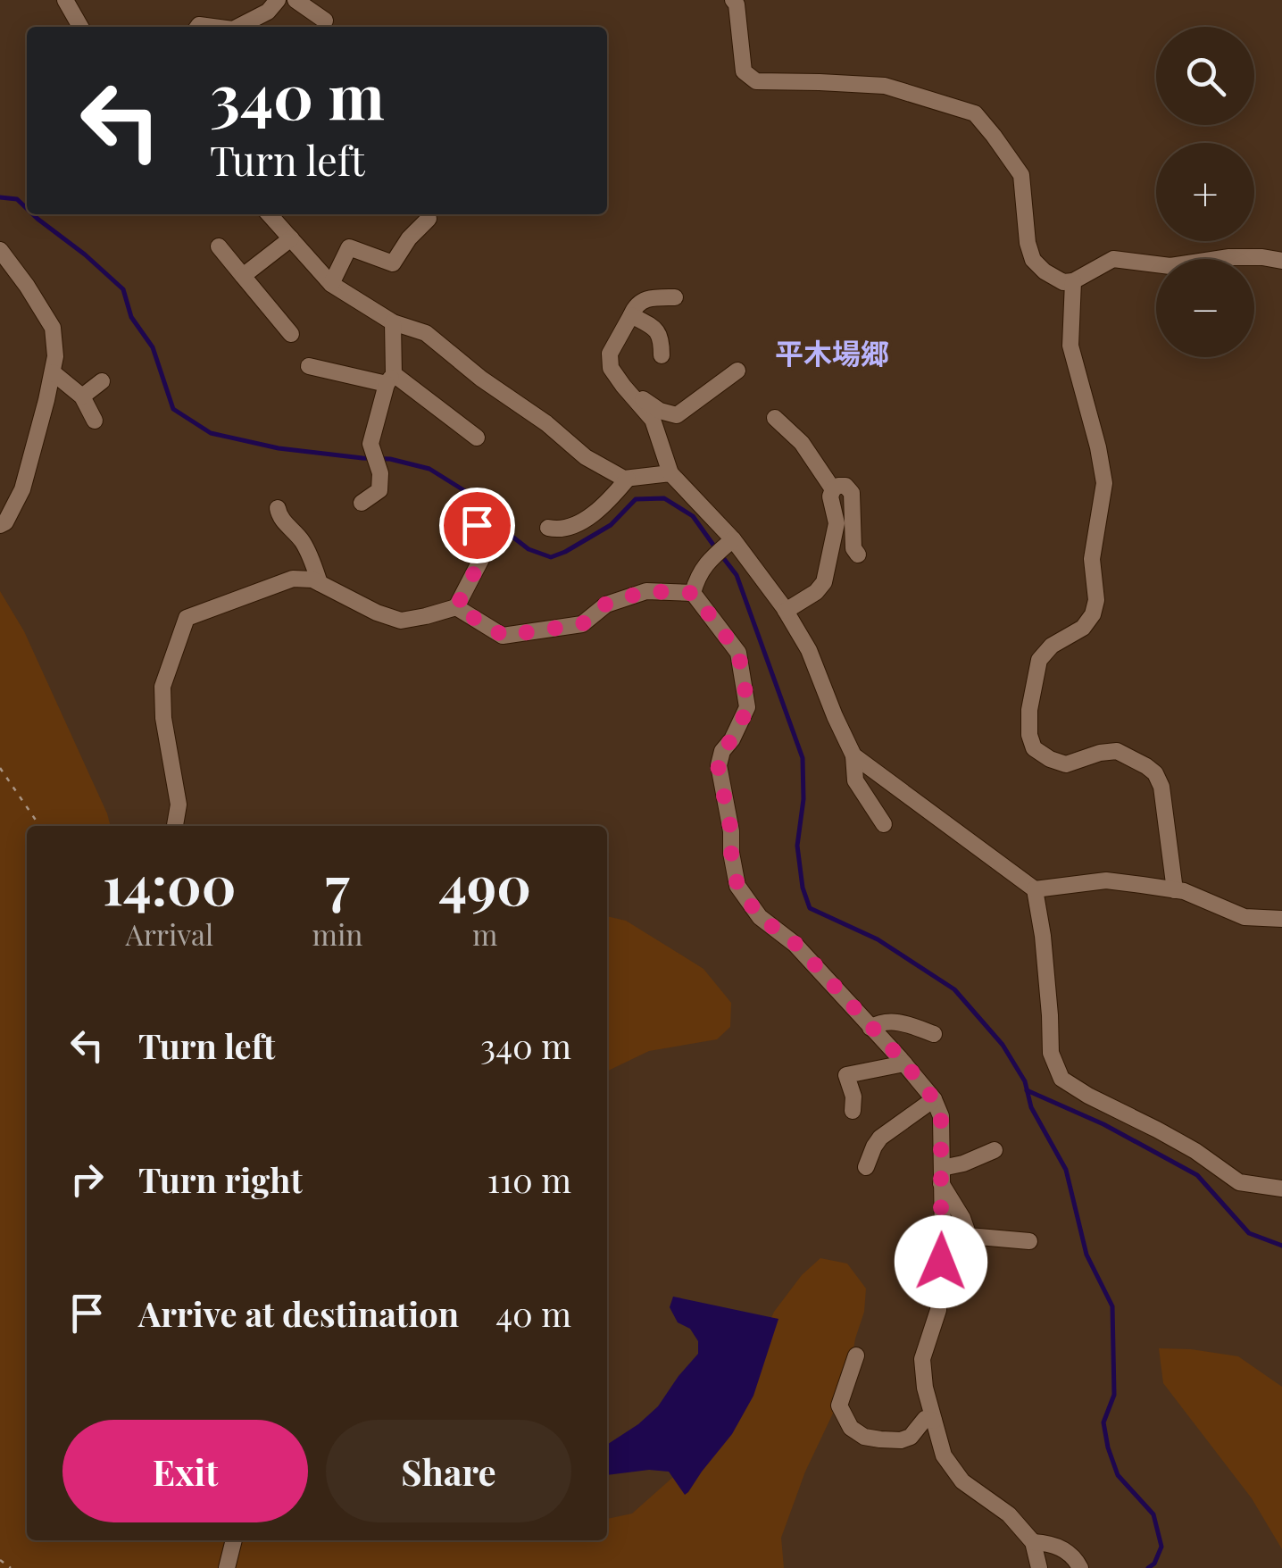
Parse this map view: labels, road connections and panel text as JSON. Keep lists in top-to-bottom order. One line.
{"districts":["平木場郷"],"page":{"map_buttons":["+","−"],"turn":["340 m","Turn left"],"eta":["14:00","Arrival","7","min","490","m"],"list":[{"name":"Turn left","value":"340 m"},{"name":"Turn right","value":"110 m"},{"name":"Arrive at destination","value":"40 m"}],"buttons":["Exit","Share"]}}
